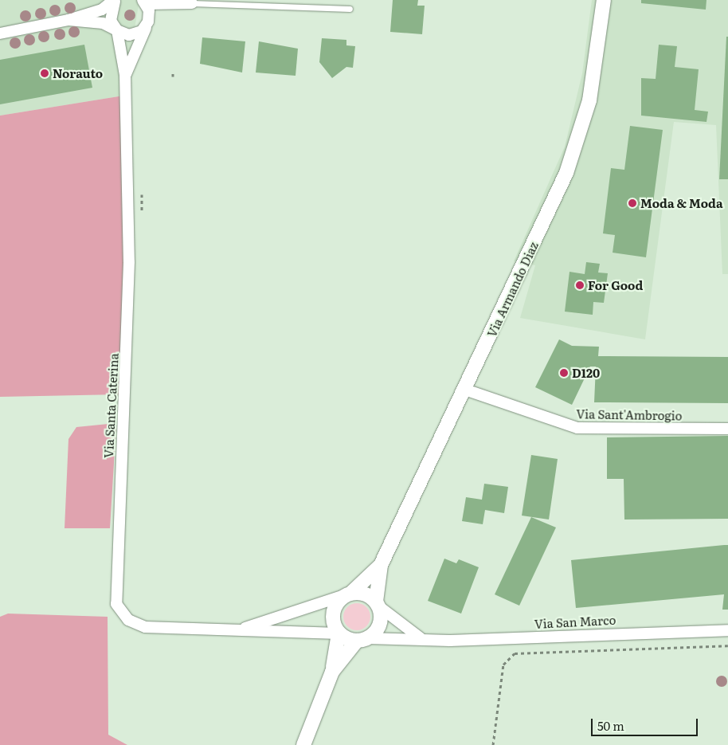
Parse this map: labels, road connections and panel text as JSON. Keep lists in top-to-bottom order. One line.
{"streets":{"street":["Via Armando Diaz","Via Santa Caterina","Via Sant'Ambrogio","Via San Marco"]},"crossings":[["Via Armando Diaz","Via Santa Caterina"],["Via Armando Diaz","Via Sant'Ambrogio"],["Via Armando Diaz","Via San Marco"],["Via Santa Caterina","Via San Marco"]],"places":["Norauto","Moda & Moda","For Good","D120"],"scale_bar":"50 m"}
